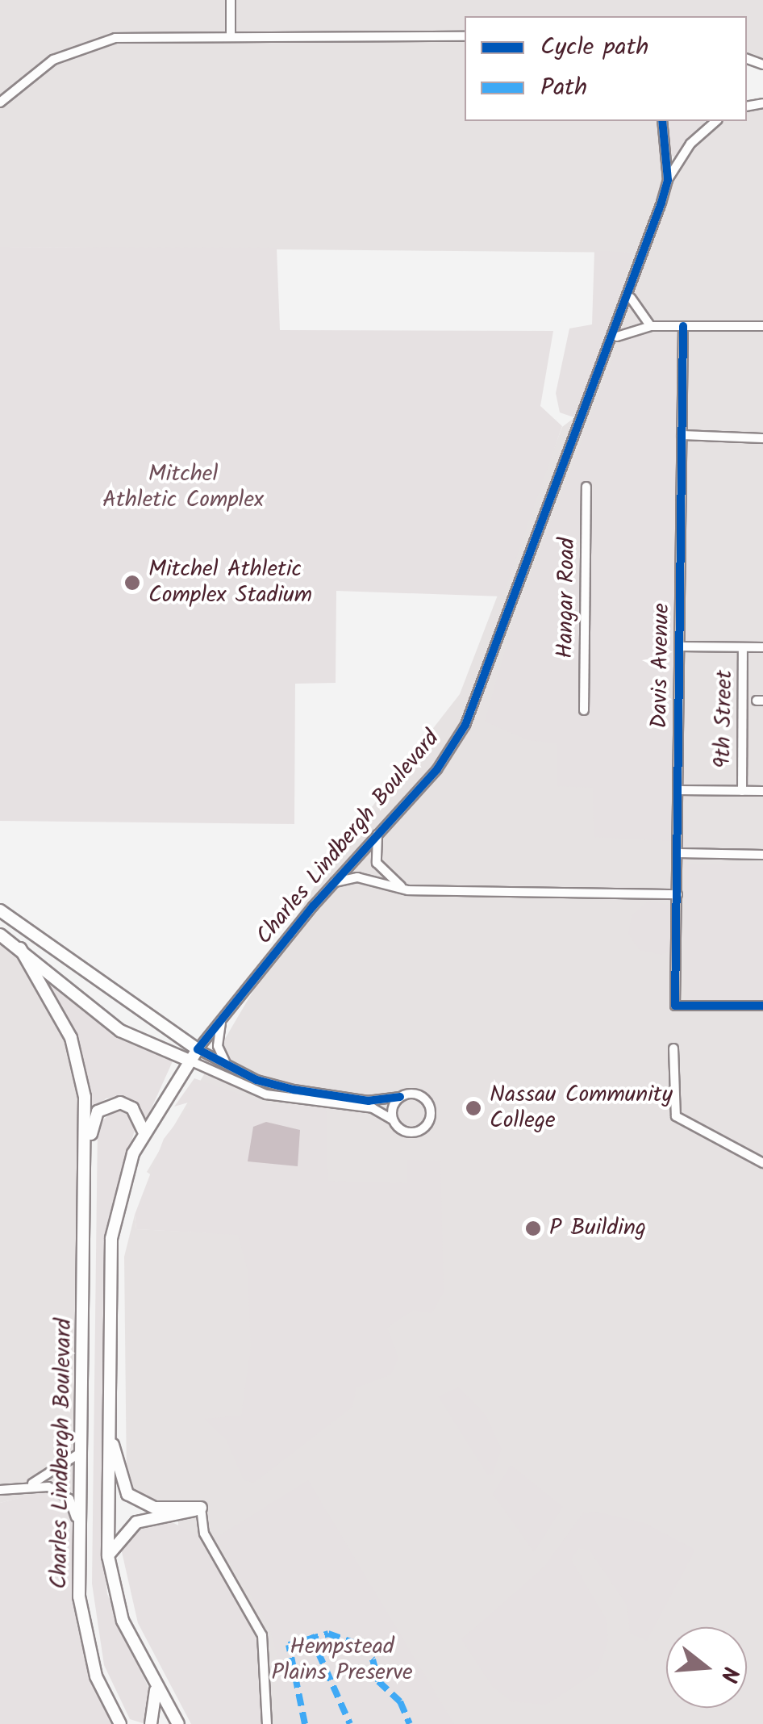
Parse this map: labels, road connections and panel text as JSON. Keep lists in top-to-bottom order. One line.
{"streets":{"main road":["Charles Lindbergh Boulevard"],"street":["Hangar Road","Davis Avenue","9th Street"]},"parks":["Mitchel Athletic Complex","Hempstead Plains Preserve"],"places":["Mitchel Athletic Complex Stadium","Nassau Community College","P Building"],"legend":["Cycle path","Path"],"north":"right"}
